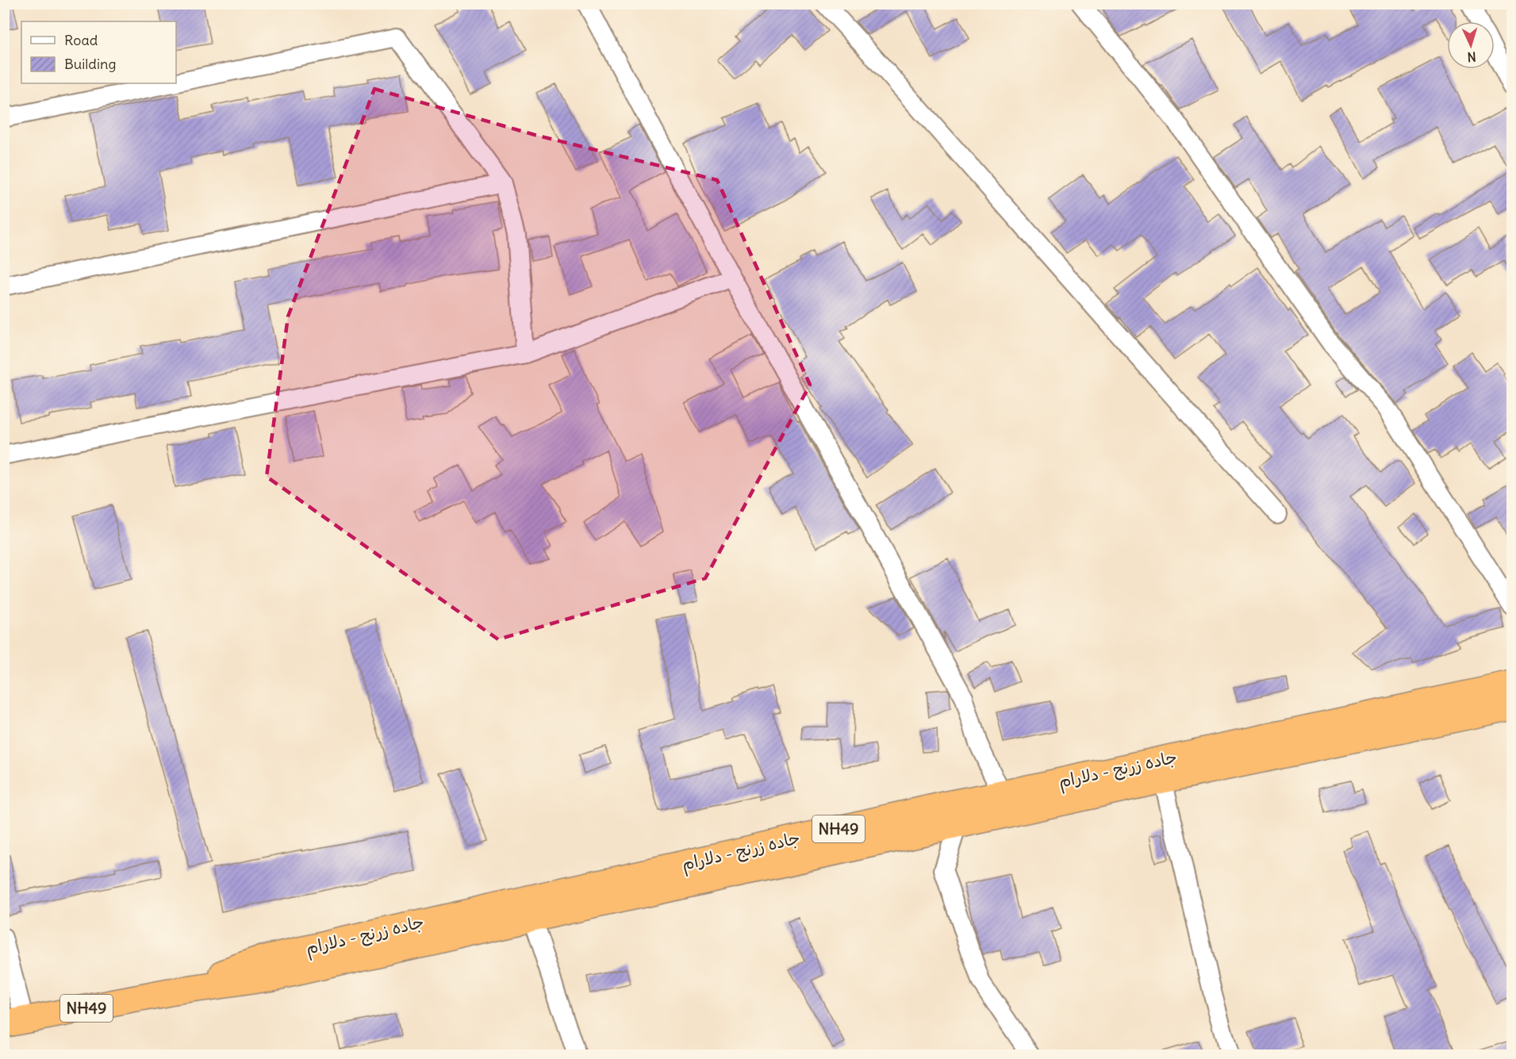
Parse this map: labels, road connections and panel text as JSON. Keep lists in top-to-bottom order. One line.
{"streets":{"highway":["جاده زرنج - دلارام","NH49"]},"legend":["Road","Building"],"north":"bottom"}
